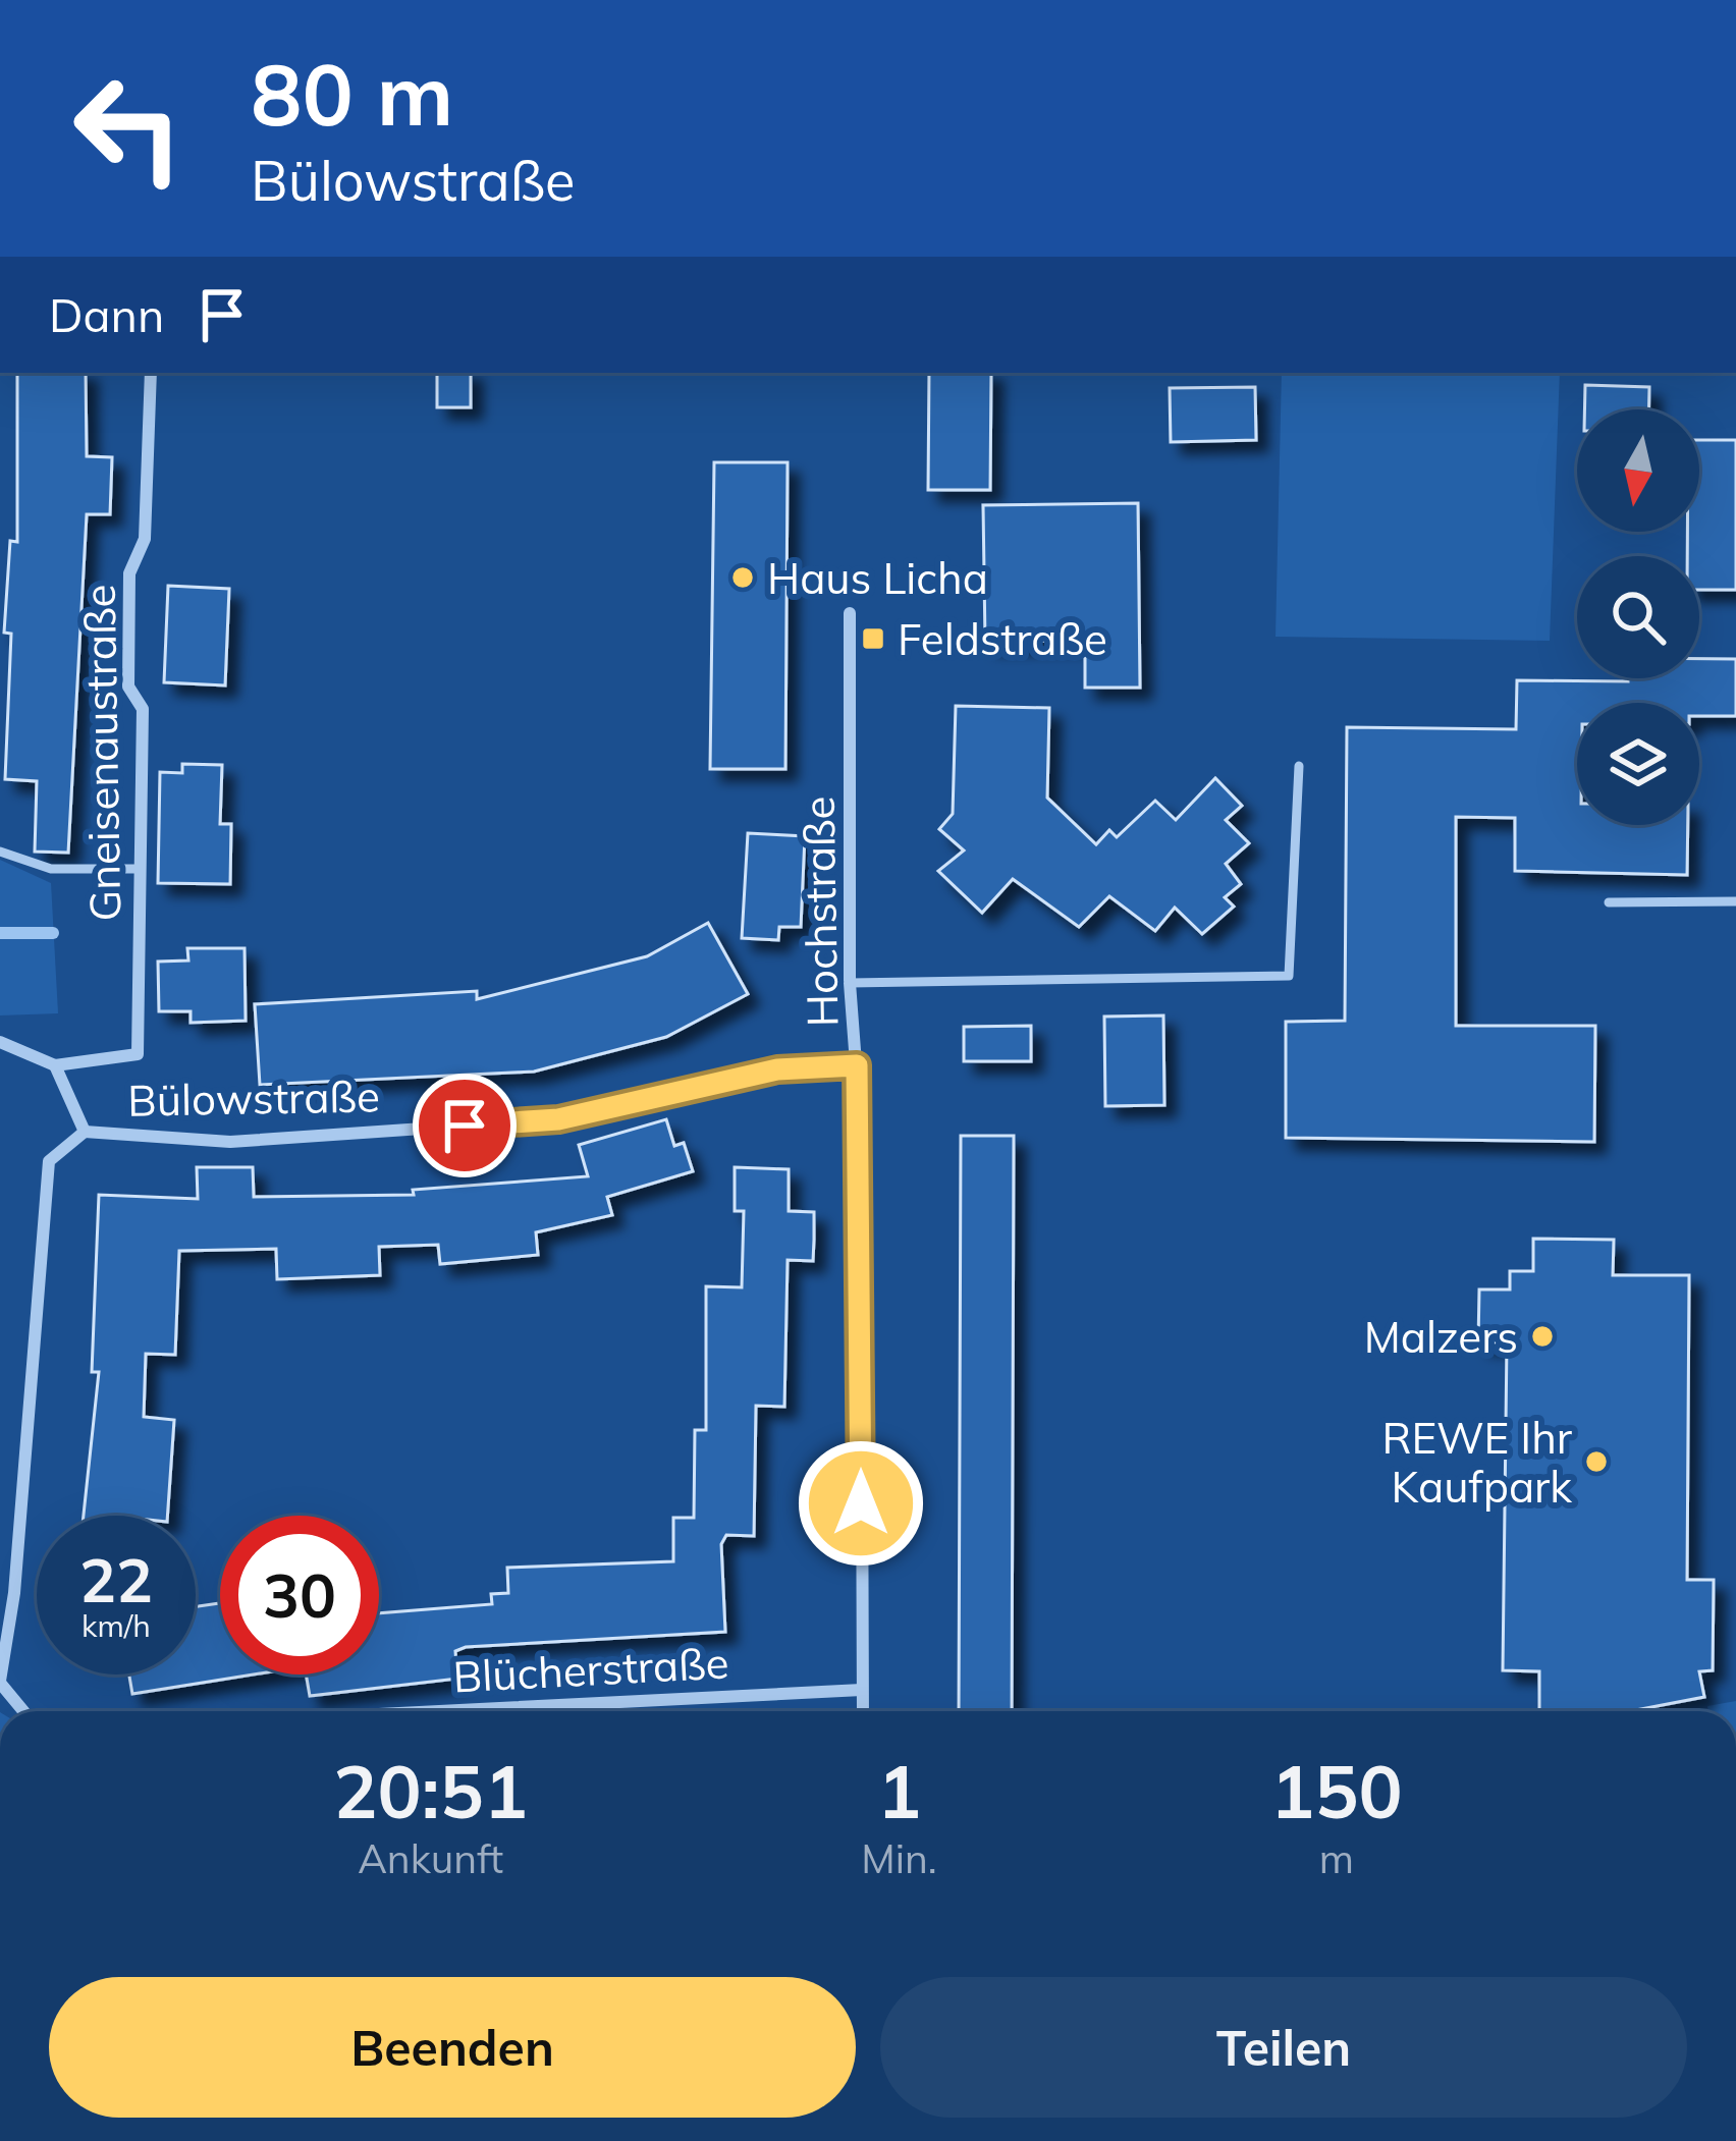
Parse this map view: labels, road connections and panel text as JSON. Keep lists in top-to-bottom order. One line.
{"streets":{"street":["Gneisenaustraße","Hochstraße","Bülowstraße","Blücherstraße"]},"crossings":[["Hochstraße","Bülowstraße"],["Hochstraße","Blücherstraße"]],"places":{"other":["Haus Licha","Malzers","REWE Ihr Kaufpark"],"transit":["Feldstraße"]},"north":"bottom","page":{"turn":["80 m","Bülowstraße"],"then":"Dann","speed":"22 km/h","limit":"30","eta":["20:51","Ankunft","1","Min.","150","m"],"buttons":["Beenden","Teilen"]}}
